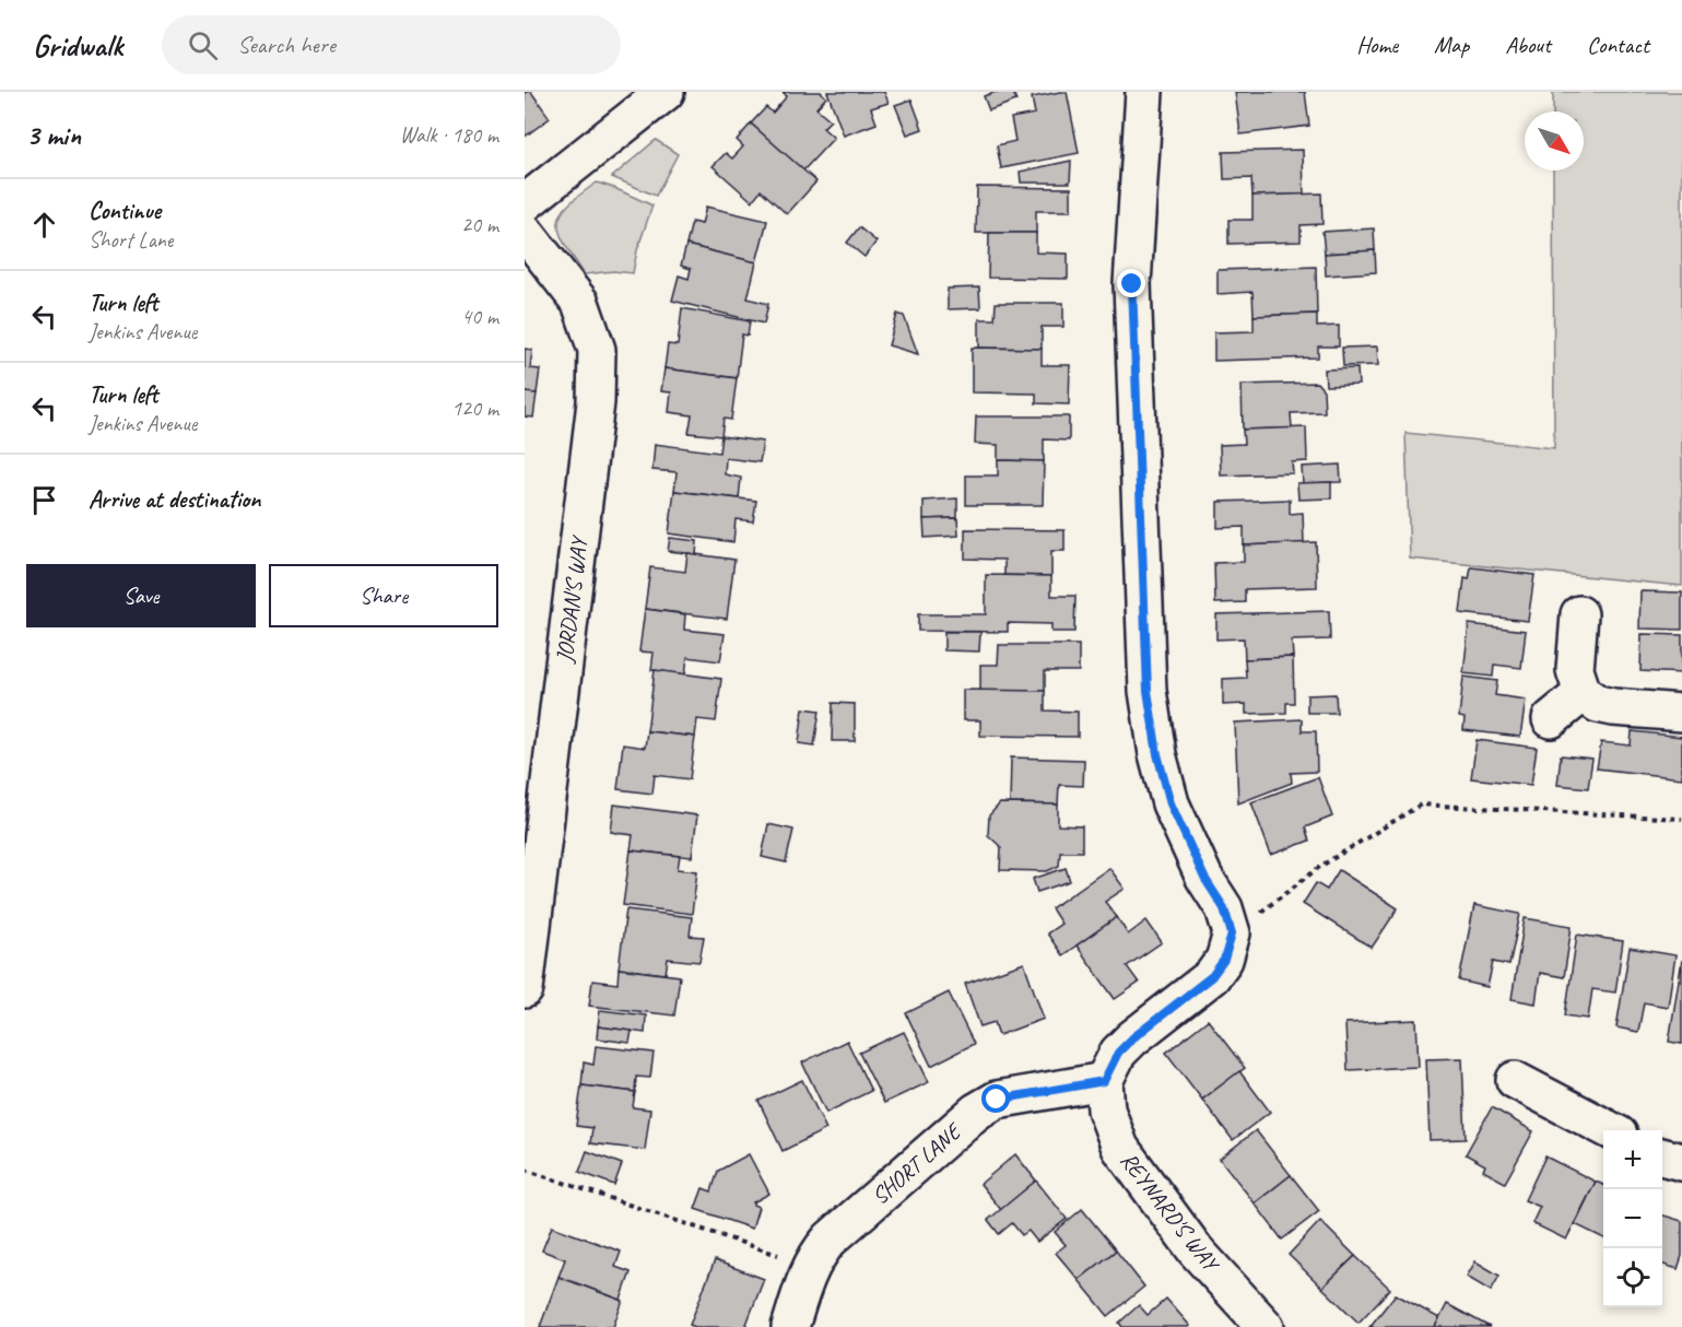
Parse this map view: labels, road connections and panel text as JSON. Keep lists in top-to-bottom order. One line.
{"streets":{"street":["JORDAN'S WAY","SHORT LANE","REYNARD'S WAY"]},"crossings":[["SHORT LANE","REYNARD'S WAY"]],"north":"bottom right","page":{"header":"Gridwalk","search":"Search here","nav":["Home","Map","About","Contact"],"heading":["3 min","Walk · 180 m"],"list":[["Continue","Short Lane","20 m"],["Turn left","Jenkins Avenue","40 m"],["Turn left","Jenkins Avenue","120 m"],"Arrive at destination"],"buttons":["Save","Share"],"map_buttons":["+","−"]}}
